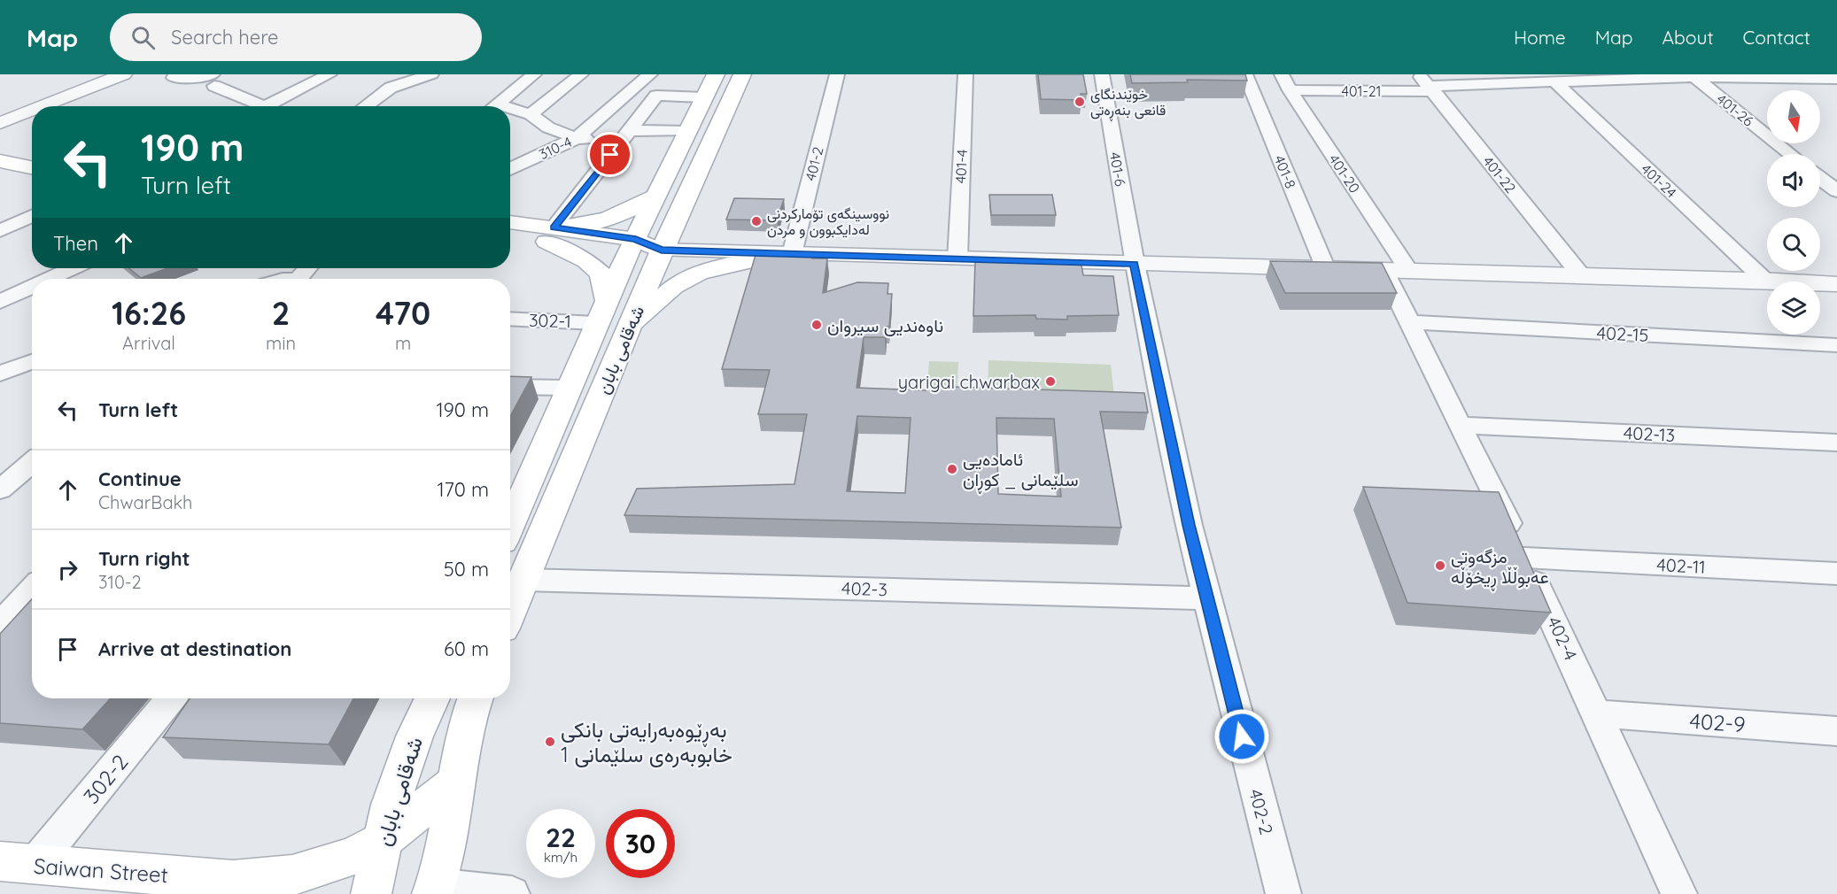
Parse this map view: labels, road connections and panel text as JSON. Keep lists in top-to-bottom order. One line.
{"streets":{"main road":["شەقامی بابان","Saiwan Street"],"street":["401-21","401-26","310-4","401-2","401-4","401-6","401-8","401-20","401-22","401-24","302-1","402-15","402-13","402-11","402-3","402-4","402-9","302-2","402-2"]},"crossings":[["401-21","401-26"],["401-21","401-20"],["401-21","401-22"],["401-21","401-24"],["401-6","402-2"],["401-20","402-4"],["302-1","شەقامی بابان"],["402-15","402-4"],["شەقامی بابان","402-3"],["شەقامی بابان","Saiwan Street"],["402-13","402-4"],["402-11","402-4"],["402-3","402-2"],["402-4","402-9"],["302-2","Saiwan Street"]],"places":["خوێندنگای قانعی بنەڕەتی","نووسینگەی تۆمارکردنی لەدایکبوون و مردن","ناوەندیی سیروان","yarigai chwarbax","ئامادەیی سلێمانی _ کوڕان","مزگەوتی عەبوڵڵا ڕیخۆڵە","بەڕێوەبەرایەتی بانکی خابوبەرەی سلێمانی 1"],"north":"bottom","page":{"header":"Map","search":"Search here","nav":["Home","Map","About","Contact"],"turn":["190 m","Turn left"],"then":"Then","eta":["16:26","Arrival","2","min","470","m"],"list":[{"name":"Turn left","value":"190 m"},{"name":"Continue","note":"ChwarBakh","value":"170 m"},{"name":"Turn right","note":"310-2","value":"50 m"},{"name":"Arrive at destination","value":"60 m"}],"speed":"22 km/h","limit":"30"}}
